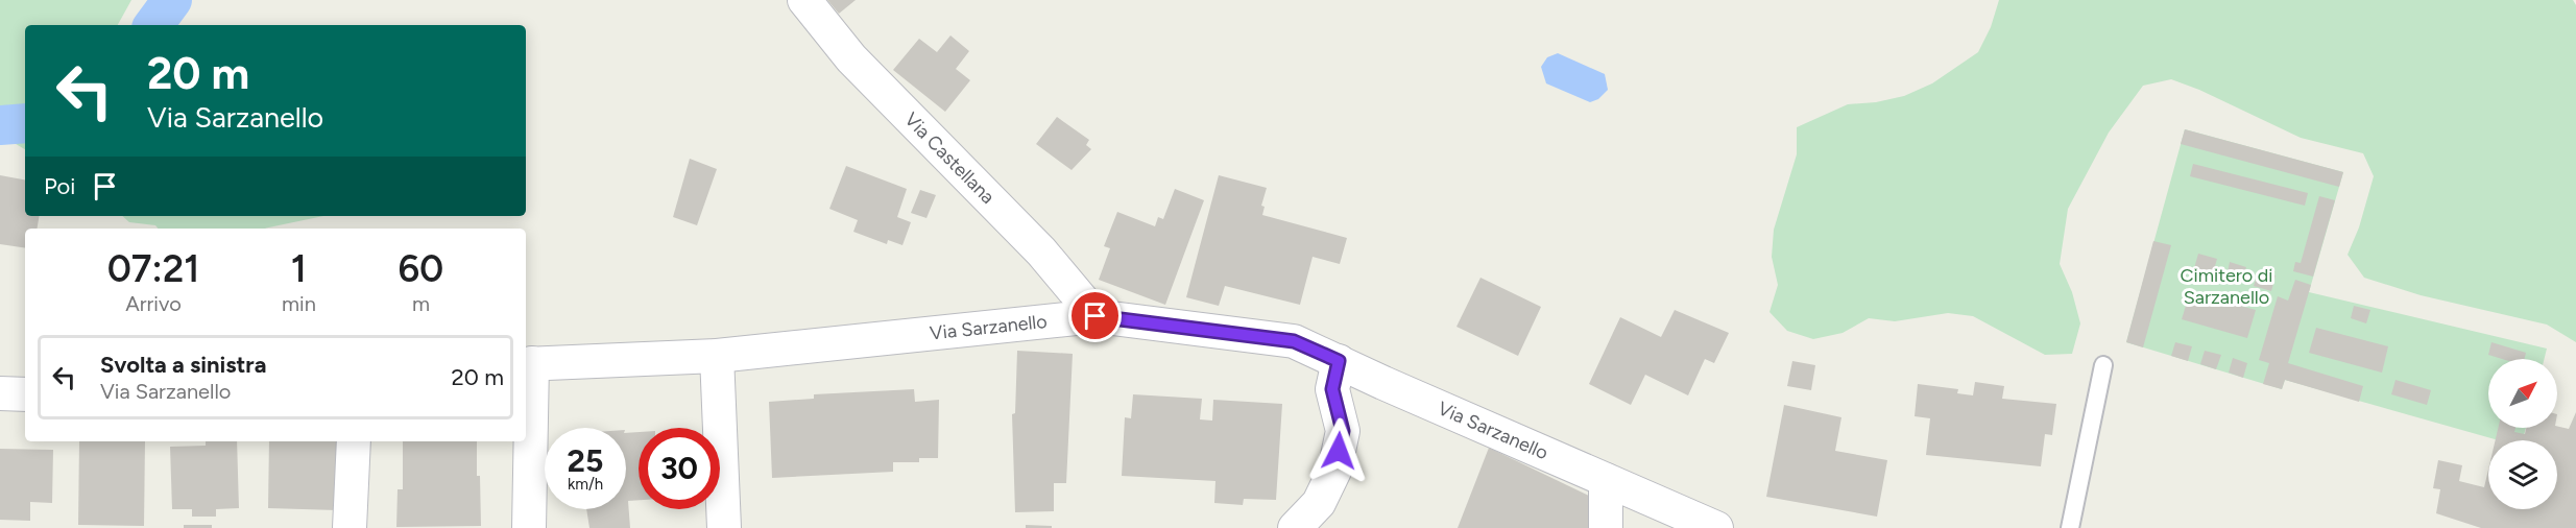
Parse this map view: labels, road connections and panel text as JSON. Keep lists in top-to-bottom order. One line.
{"streets":{"street":["Via Castellana","Via Sarzanello"]},"crossings":[["Via Castellana","Via Sarzanello"]],"parks":["Cimitero di Sarzanello"],"north":"top right","page":{"turn":["20 m","Via Sarzanello"],"then":"Poi","eta":["07:21","Arrivo","1","min","60","m"],"list":[{"name":"Svolta a sinistra","note":"Via Sarzanello","value":"20 m"}],"speed":"25 km/h","limit":"30"}}
